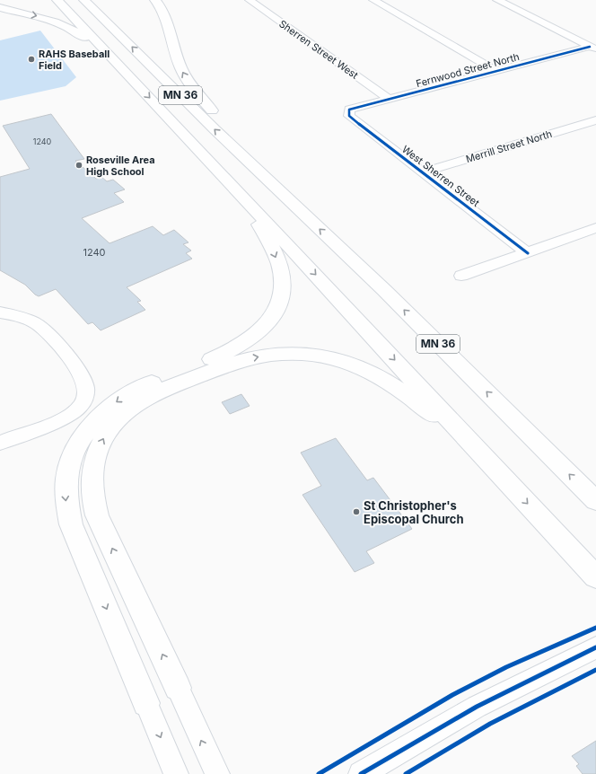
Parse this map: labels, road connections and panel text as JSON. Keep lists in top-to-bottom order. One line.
{"streets":{"highway":["MN 36"],"street":["Sherren Street West","Fernwood Street North","Merrill Street North","West Sherren Street"]},"crossings":[["Sherren Street West","Fernwood Street North"],["Fernwood Street North","West Sherren Street"],["Merrill Street North","West Sherren Street"]],"places":["RAHS Baseball Field","Roseville Area High School","St Christopher's Episcopal Church"],"house_numbers":["1240","1240"]}
